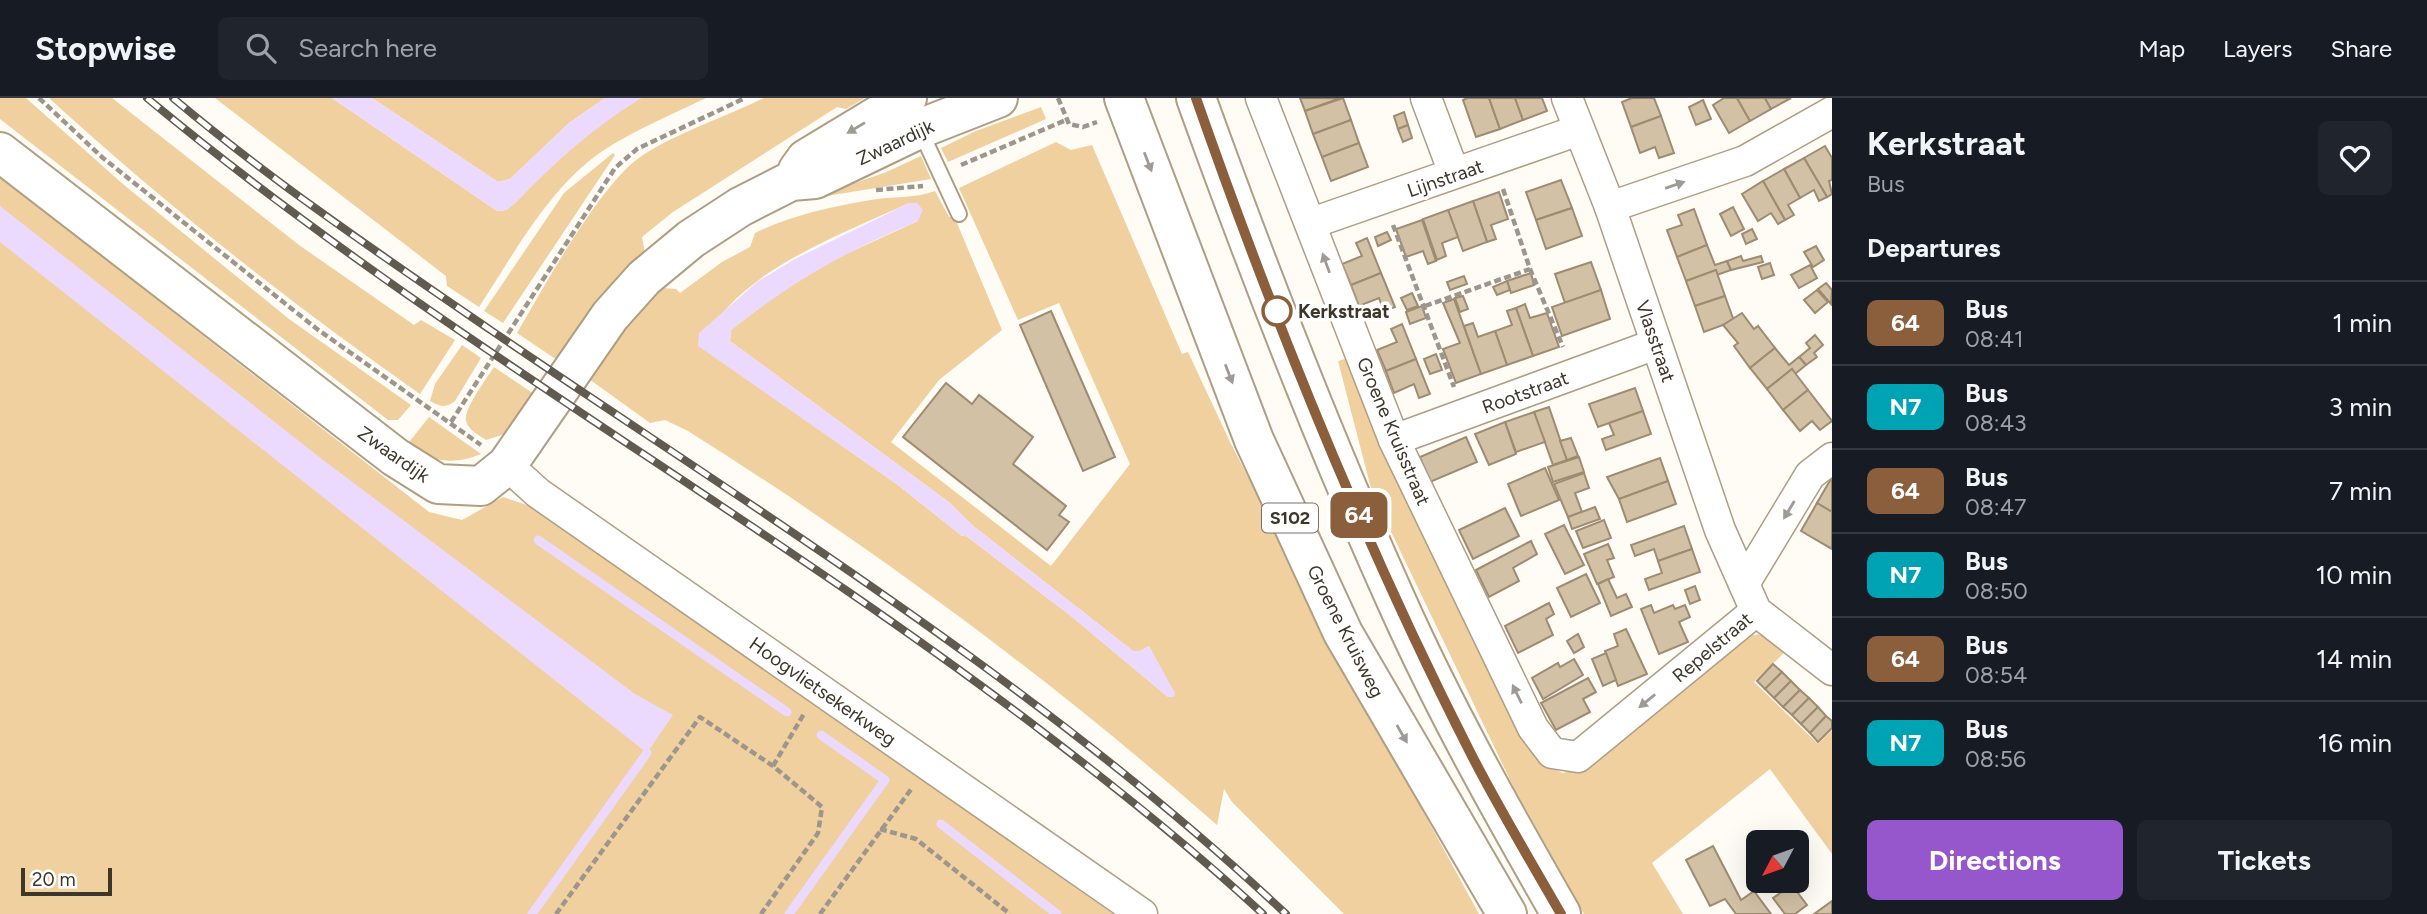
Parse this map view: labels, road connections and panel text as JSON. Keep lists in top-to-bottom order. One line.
{"streets":{"main road":["Zwaardijk","S102","Groene Kruisweg"],"street":["Lijnstraat","Vlasstraat","Rootstraat","Groene Kruisstraat","Repelstraat","Hoogvlietsekerkweg"]},"crossings":[["Zwaardijk","Hoogvlietsekerkweg"],["Lijnstraat","Vlasstraat"],["Lijnstraat","Groene Kruisstraat"],["Vlasstraat","Rootstraat"],["Vlasstraat","Repelstraat"],["Rootstraat","Groene Kruisstraat"],["Groene Kruisstraat","Repelstraat"]],"one_way":["Groene Kruisstraat","Repelstraat"],"places":["Kerkstraat"],"lines":["bus line 64"],"scale_bar":"20 m","north":"bottom left","page":{"header":"Stopwise","search":"Search here","nav":["Map","Layers","Share"],"on_map":"64","heading":[["Kerkstraat","Bus"],"Departures"],"list":[{"mark":"64","name":"Bus","note":"08:41","value":"1 min"},{"mark":"N7","name":"Bus","note":"08:43","value":"3 min"},{"mark":"64","name":"Bus","note":"08:47","value":"7 min"},{"mark":"N7","name":"Bus","note":"08:50","value":"10 min"},{"mark":"64","name":"Bus","note":"08:54","value":"14 min"},{"mark":"N7","name":"Bus","note":"08:56","value":"16 min"}],"buttons":["Directions","Tickets"],"scale":"20 m"}}
